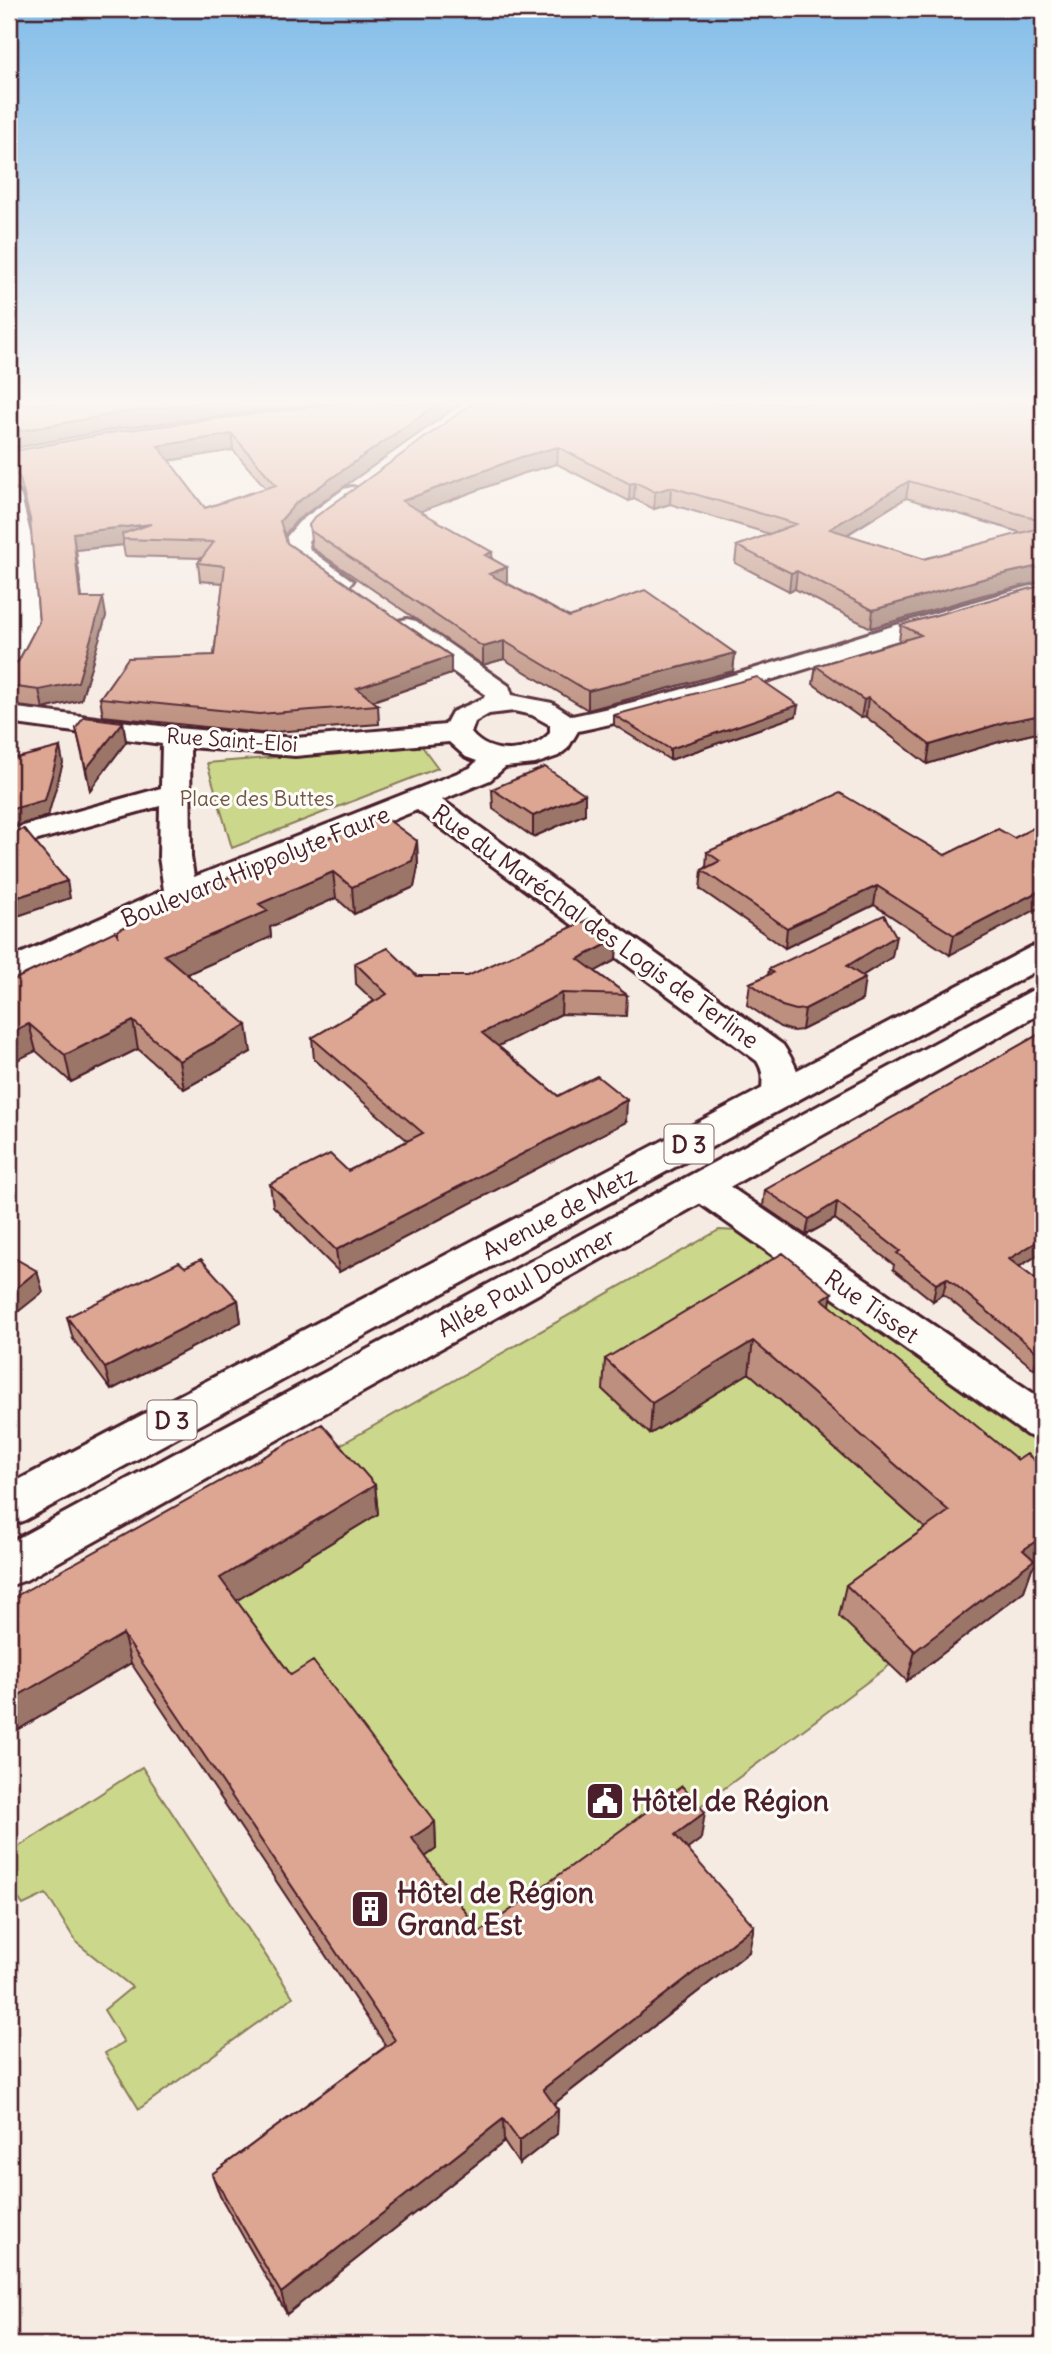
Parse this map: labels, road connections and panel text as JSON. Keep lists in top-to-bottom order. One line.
{"streets":{"street":["Rue Saint-Eloi","Boulevard Hippolyte Faure","Rue du Maréchal des Logis de Terline","D 3","Avenue de Metz","Allée Paul Doumer","Rue Tisset"]},"crossings":[["Boulevard Hippolyte Faure","Rue du Maréchal des Logis de Terline"],["Rue du Maréchal des Logis de Terline","Avenue de Metz"],["Allée Paul Doumer","Rue Tisset"]],"parks":["Place des Buttes"],"places":{"public building":["Hôtel de Région"],"building":["Hôtel de Région Grand Est"]}}
